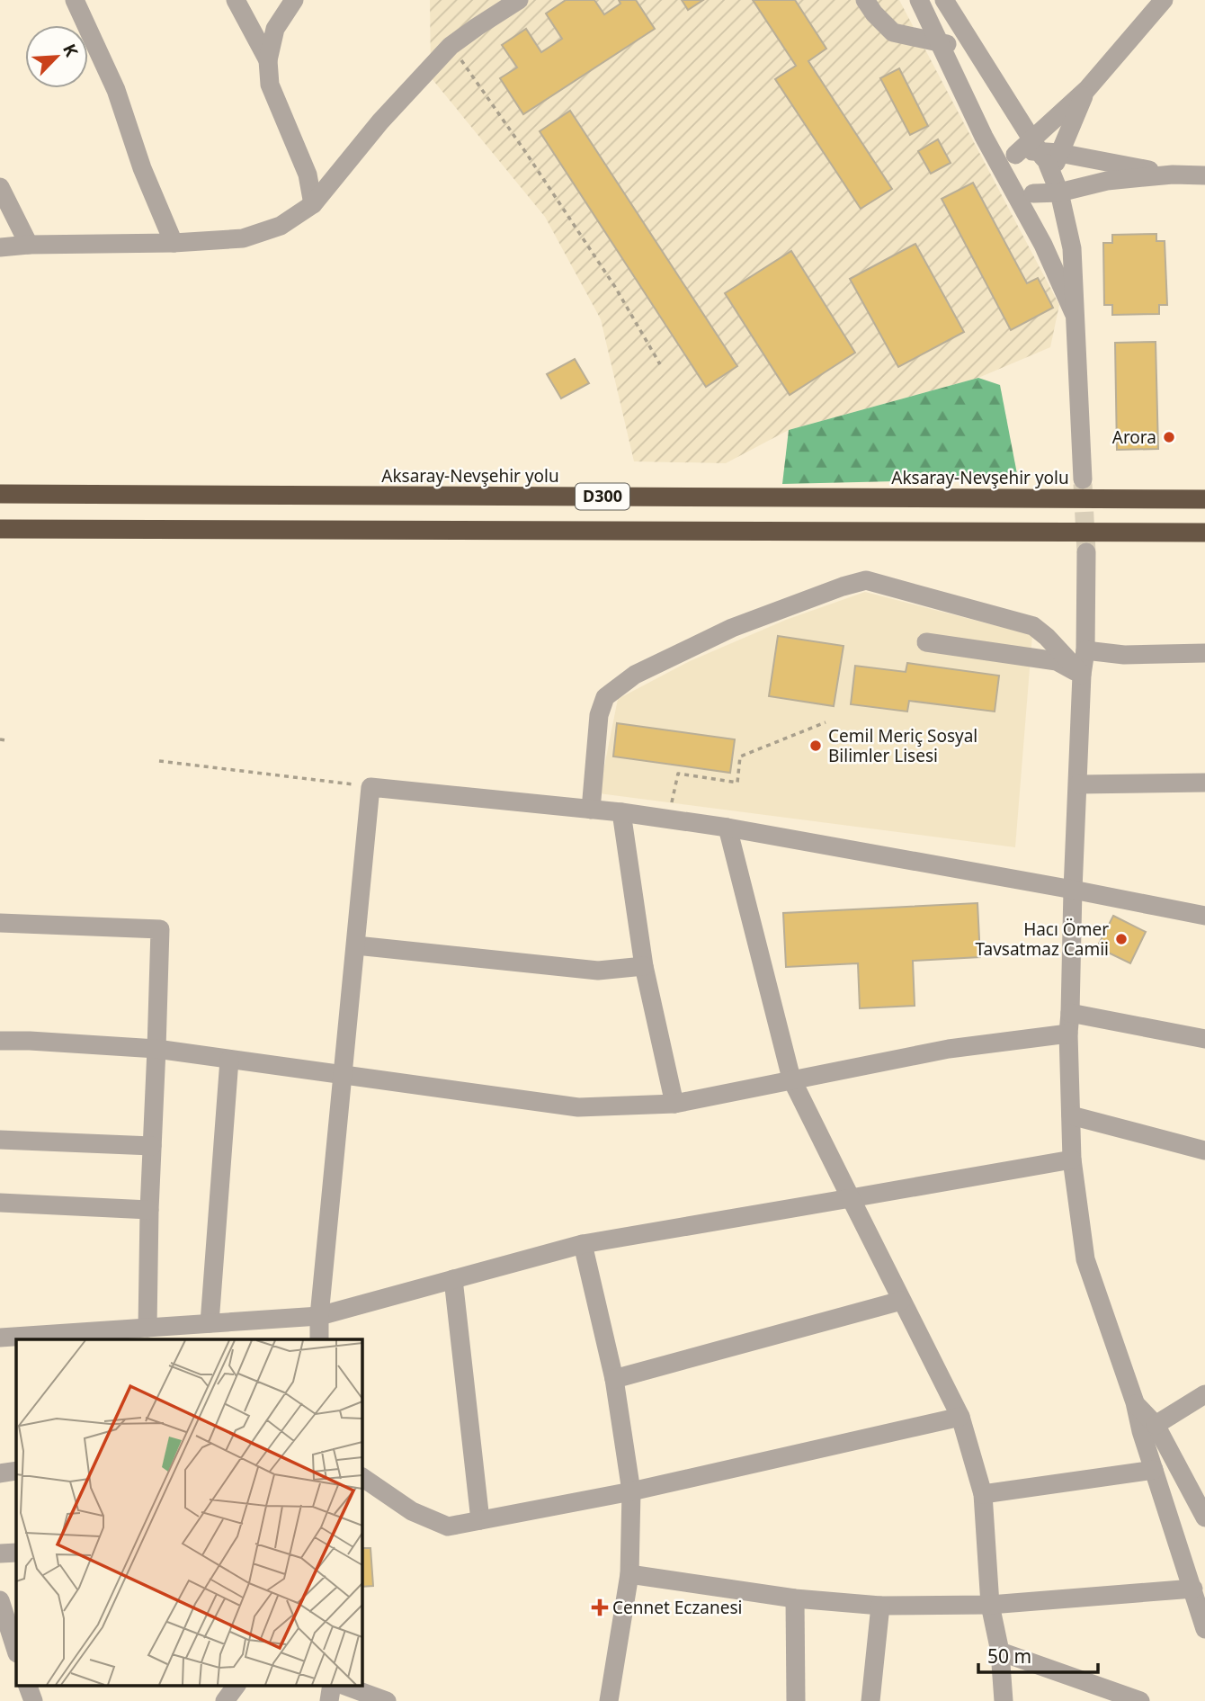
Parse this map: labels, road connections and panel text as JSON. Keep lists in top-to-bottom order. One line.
{"streets":{"highway":["Aksaray-Nevşehir yolu","D300"]},"places":{"other":["Arora","Cemil Meriç Sosyal Bilimler Lisesi","Hacı Ömer Tavsatmaz Camii"],"health":["Cennet Eczanesi"]},"scale_bar":"50 m","north":"top right"}
